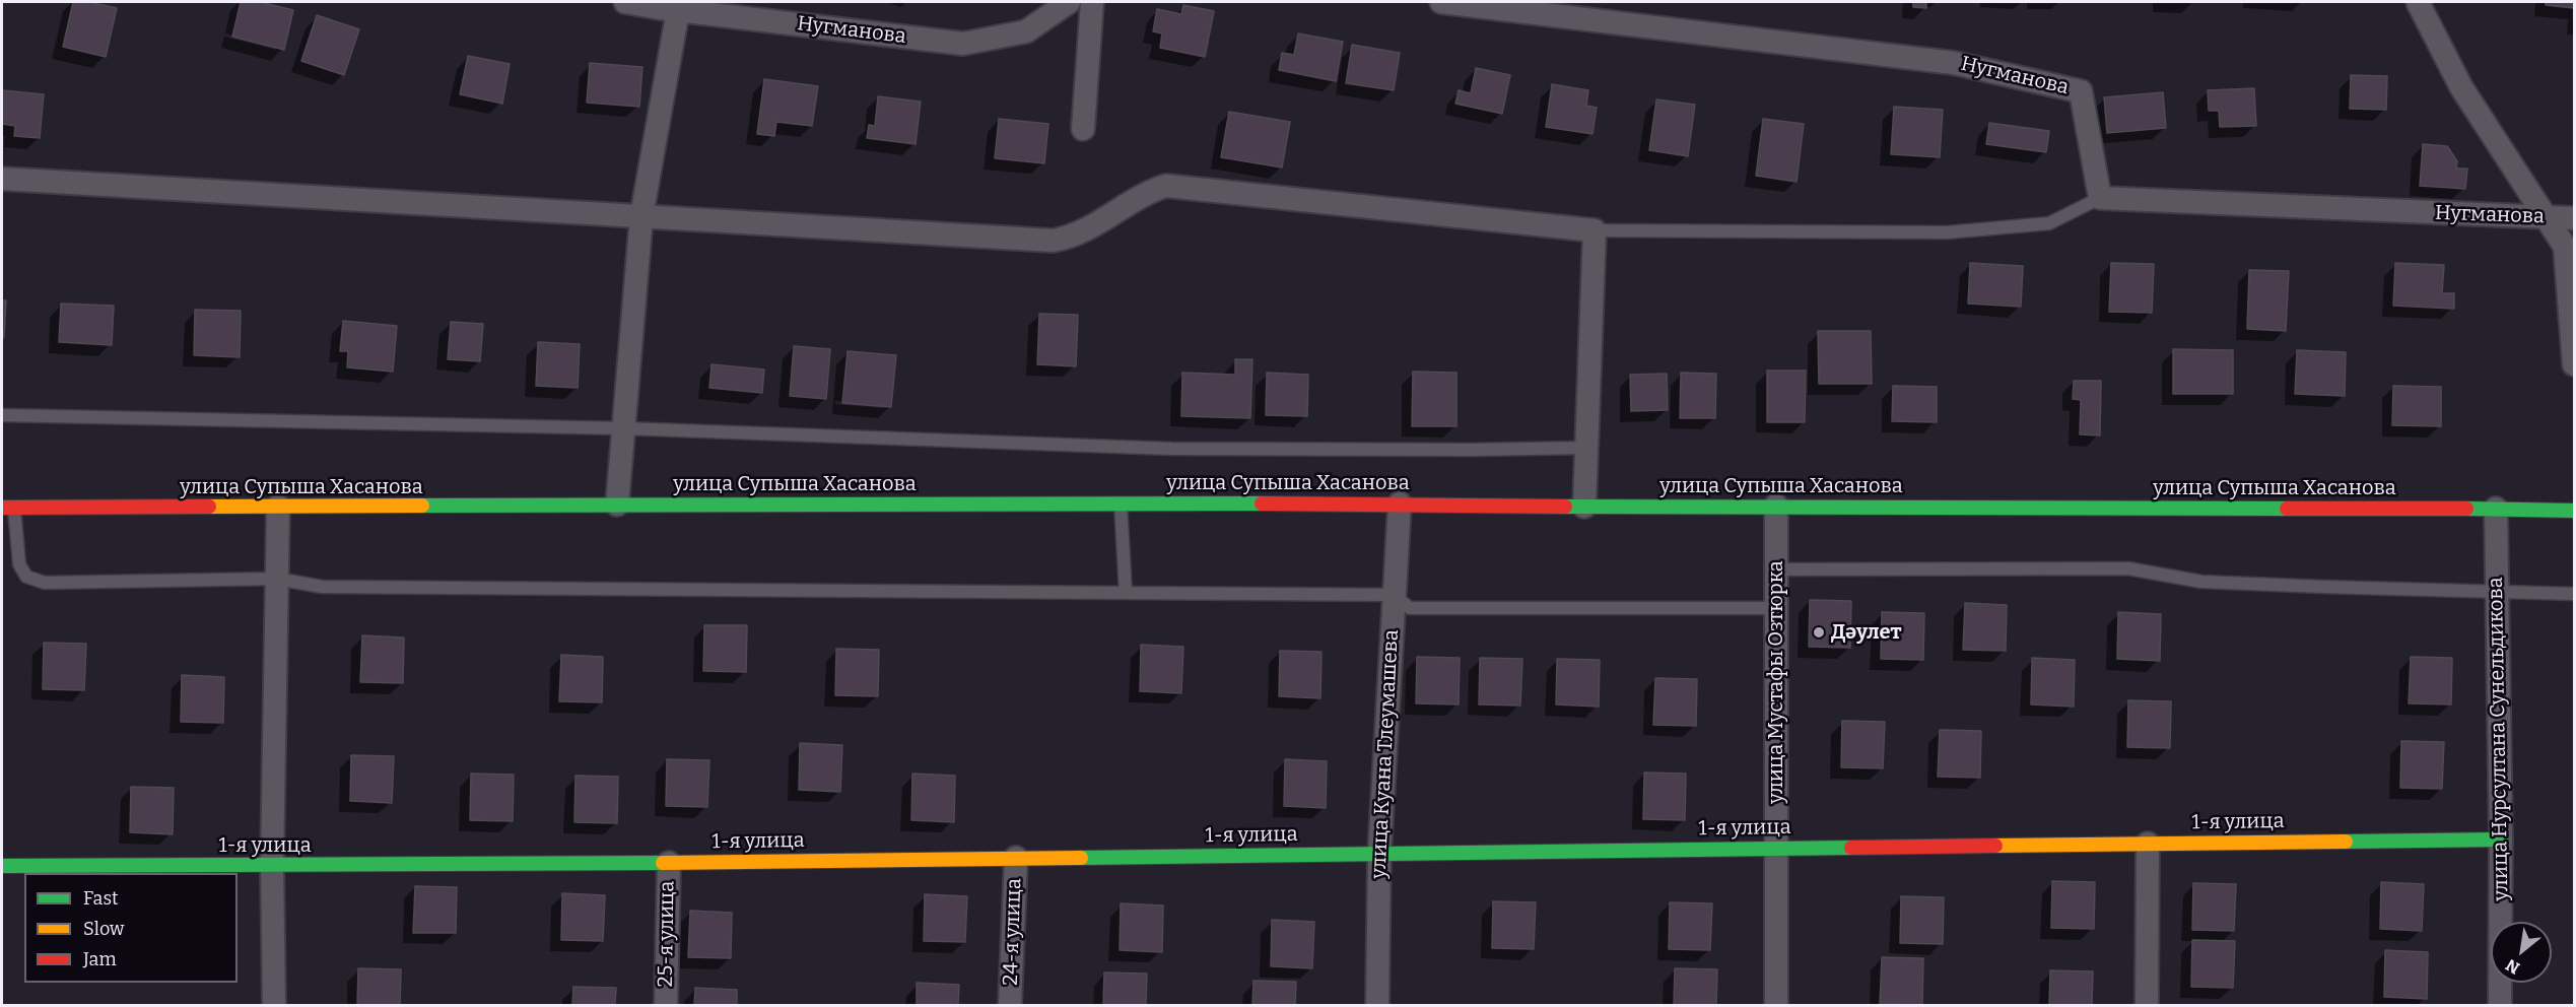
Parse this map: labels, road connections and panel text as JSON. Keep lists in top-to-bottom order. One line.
{"streets":{"street":["Нугманова","улица Супыша Хасанова","улица Мустафы Озтюрка","улица Нурсултана Сунельдикова","улица Куана Тлеумашева","1-я улица","24-я улица","25-я улица"]},"crossings":[["улица Супыша Хасанова","улица Мустафы Озтюрка"],["улица Супыша Хасанова","улица Нурсултана Сунельдикова"],["улица Супыша Хасанова","улица Куана Тлеумашева"],["улица Мустафы Озтюрка","1-я улица"],["улица Нурсултана Сунельдикова","1-я улица"],["улица Куана Тлеумашева","1-я улица"],["1-я улица","24-я улица"],["1-я улица","25-я улица"]],"places":["Дәулет"],"legend":["Fast","Slow","Jam"],"north":"bottom left"}
